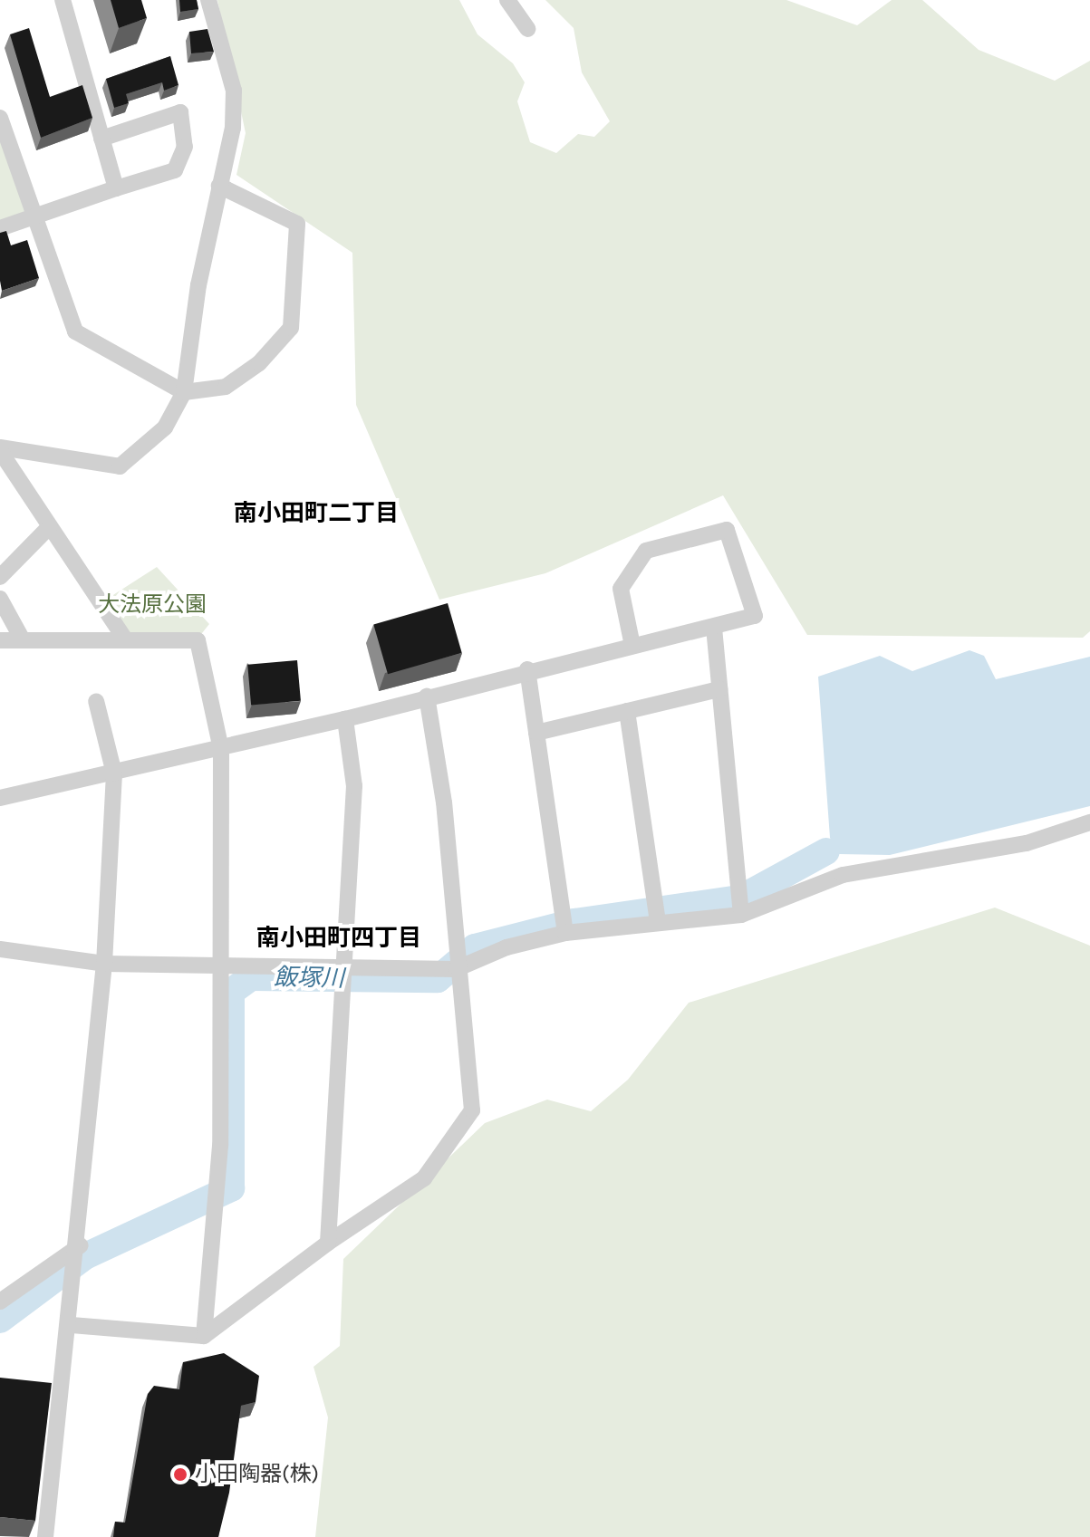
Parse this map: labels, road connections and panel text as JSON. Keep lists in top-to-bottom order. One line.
{"districts":["南小田町二丁目","南小田町四丁目"],"water":["飯塚川"],"parks":["大法原公園"],"places":["小田陶器(株)"]}
